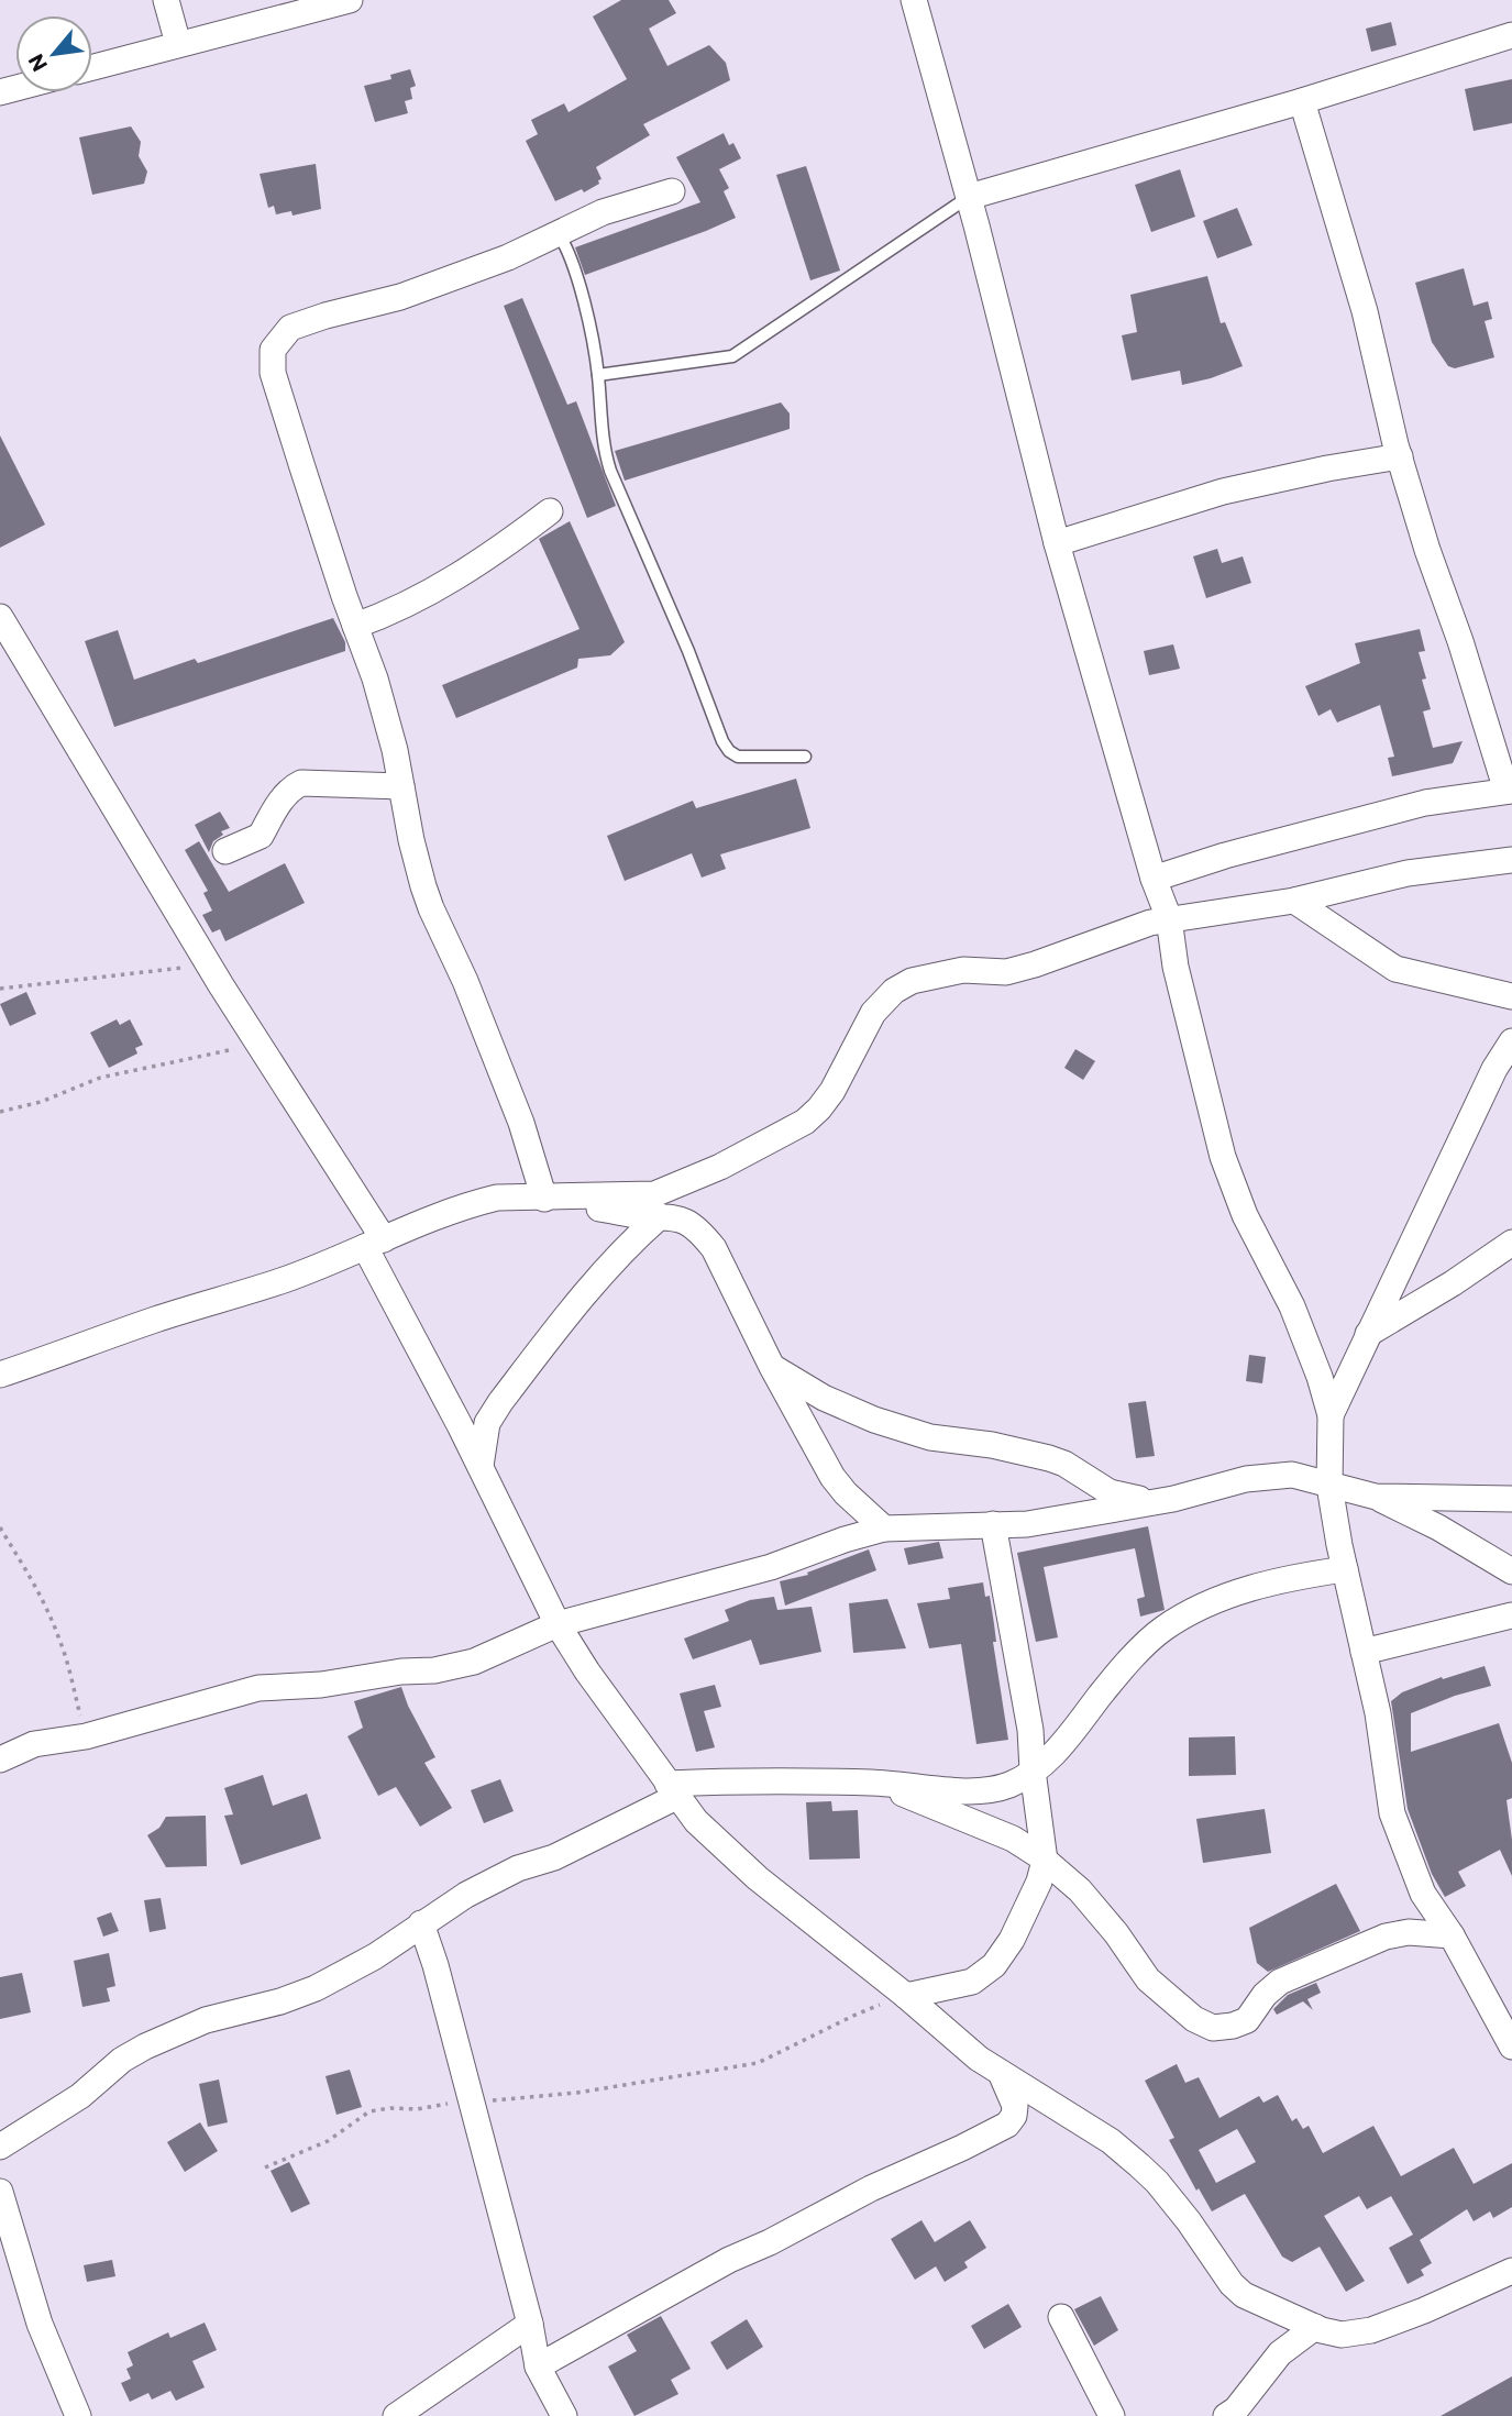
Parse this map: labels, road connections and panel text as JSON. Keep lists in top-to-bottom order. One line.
{"north":"bottom left"}
